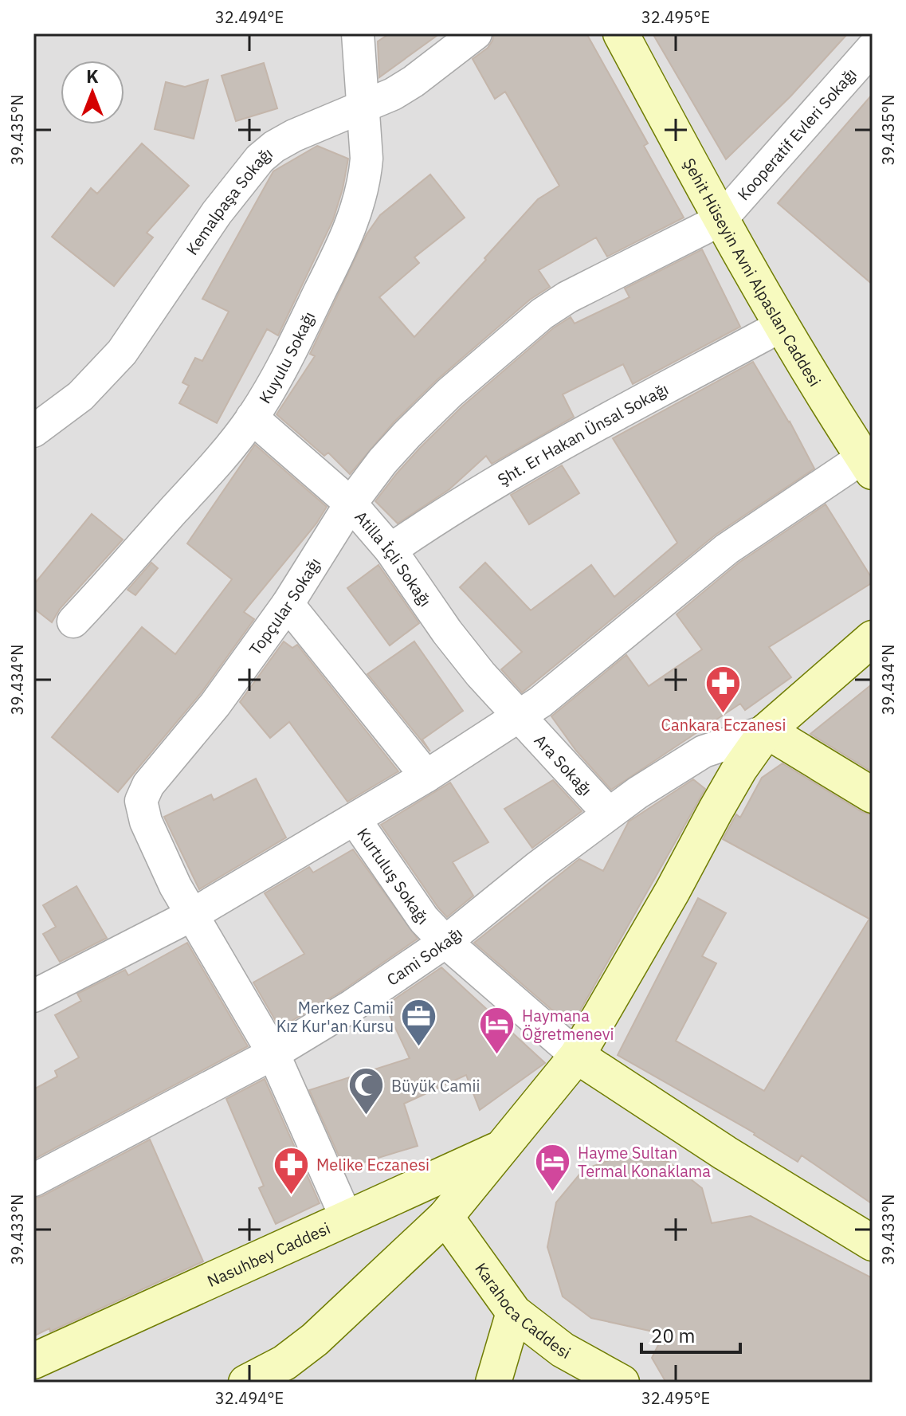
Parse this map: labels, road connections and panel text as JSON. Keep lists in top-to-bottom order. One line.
{"streets":{"street":["Kooperatif Evleri Sokağı","Kemalpaşa Sokağı","Şehit Hüseyin Avni Alpaslan Caddesi","Kuyulu Sokağı","Şht. Er Hakan Ünsal Sokağı","Atilla İçli Sokağı","Topçular Sokağı","Ara Sokağı","Kurtuluş Sokağı","Cami Sokağı","Nasuhbey Caddesi","Karahoca Caddesi"]},"crossings":[["Kooperatif Evleri Sokağı","Şehit Hüseyin Avni Alpaslan Caddesi"],["Kooperatif Evleri Sokağı","Topçular Sokağı"],["Kemalpaşa Sokağı","Kuyulu Sokağı"],["Şehit Hüseyin Avni Alpaslan Caddesi","Şht. Er Hakan Ünsal Sokağı"],["Şehit Hüseyin Avni Alpaslan Caddesi","Topçular Sokağı"],["Kuyulu Sokağı","Atilla İçli Sokağı"],["Şht. Er Hakan Ünsal Sokağı","Atilla İçli Sokağı"],["Atilla İçli Sokağı","Topçular Sokağı"],["Atilla İçli Sokağı","Ara Sokağı"],["Topçular Sokağı","Cami Sokağı"],["Topçular Sokağı","Nasuhbey Caddesi"],["Ara Sokağı","Cami Sokağı"],["Kurtuluş Sokağı","Cami Sokağı"]],"places":{"pharmacy":["Cankara Eczanesi","Melike Eczanesi"],"office":["Merkez Camii Kız Kur'an Kursu"],"hotel":["Haymana Öğretmenevi","Hayme Sultan Termal Konaklama"],"mosque":["Büyük Camii"]},"scale_bar":"20 m","north":"top","coordinates":["32.494°E","32.495°E","39.435°N","39.434°N","39.433°N"]}
